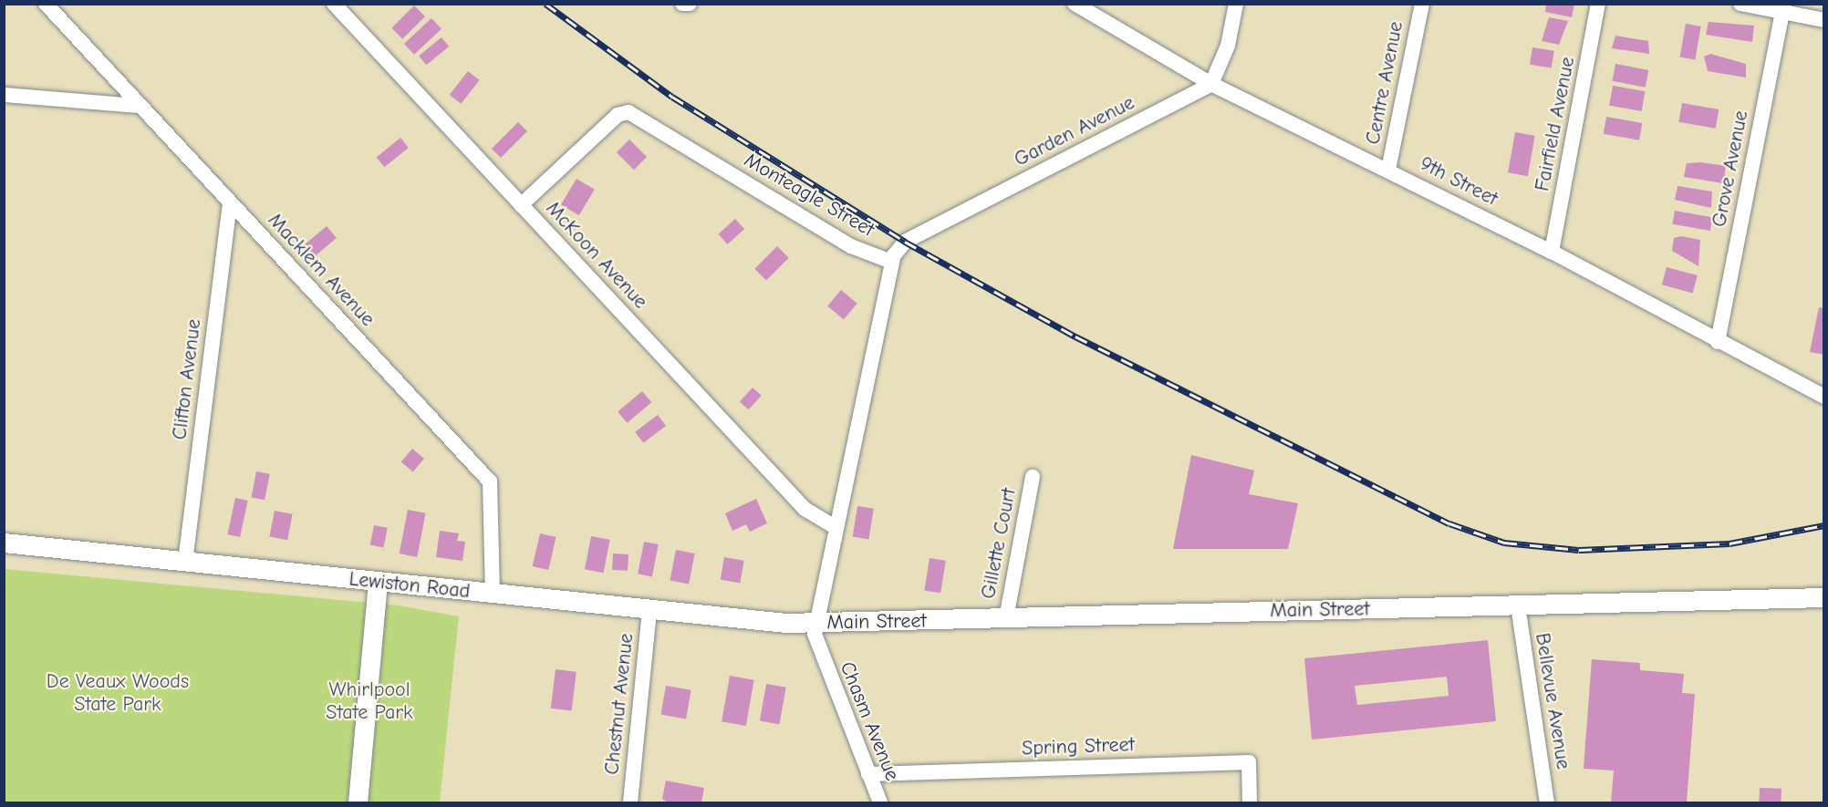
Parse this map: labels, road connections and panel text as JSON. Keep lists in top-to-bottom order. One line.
{"streets":{"main road":["Lewiston Road","Main Street"],"street":["Centre Avenue","Fairfield Avenue","Garden Avenue","Grove Avenue","9th Street","Monteagle Street","McKoon Avenue","Macklem Avenue","Clifton Avenue","Gillette Court","Bellevue Avenue","Chestnut Avenue","Chasm Avenue","Spring Street"]},"crossings":[["Centre Avenue","9th Street"],["Fairfield Avenue","9th Street"],["Garden Avenue","9th Street"],["Garden Avenue","Monteagle Street"],["Grove Avenue","9th Street"],["Monteagle Street","McKoon Avenue"],["Macklem Avenue","Clifton Avenue"],["Macklem Avenue","Lewiston Road"],["Clifton Avenue","Lewiston Road"],["Gillette Court","Main Street"],["Lewiston Road","Main Street"],["Lewiston Road","Chestnut Avenue"],["Lewiston Road","Chasm Avenue"],["Main Street","Bellevue Avenue"],["Main Street","Chasm Avenue"],["Chasm Avenue","Spring Street"]],"parks":["De Veaux Woods State Park","Whirlpool State Park"]}
